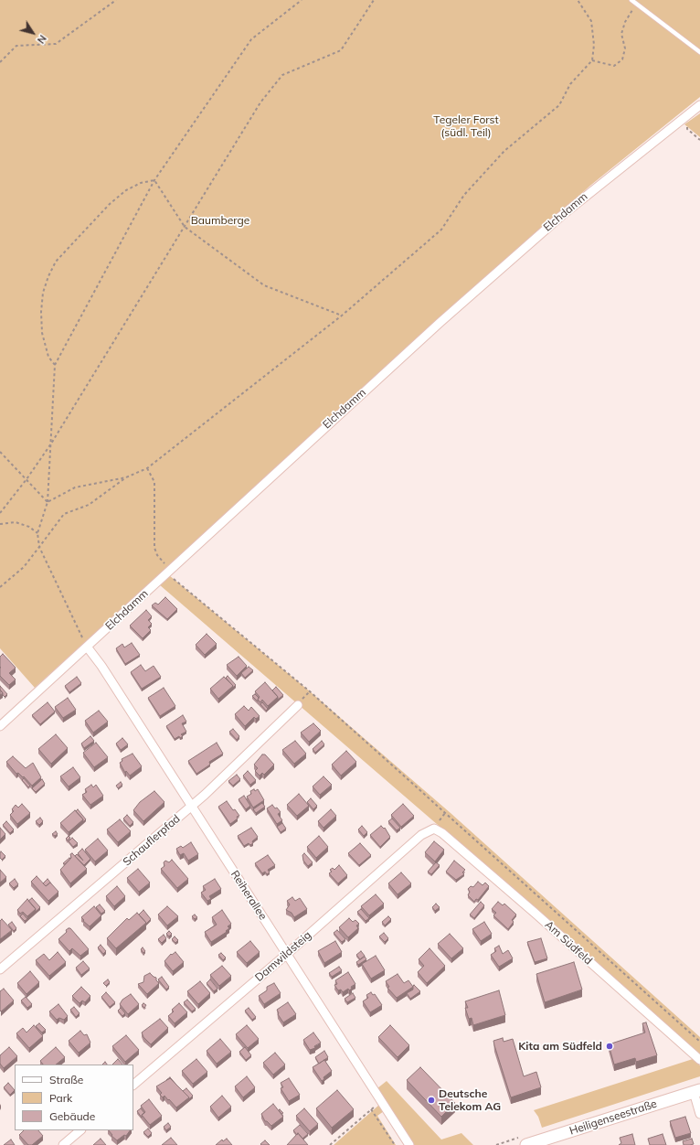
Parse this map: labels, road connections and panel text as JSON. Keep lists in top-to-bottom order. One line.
{"streets":{"main road":["Heiligenseestraße"],"street":["Elchdamm","Schauflerpfad","Reiherallee","Am Südfeld","Damwildsteig"]},"crossings":[["Elchdamm","Reiherallee"],["Schauflerpfad","Reiherallee"],["Reiherallee","Damwildsteig"],["Am Südfeld","Damwildsteig"]],"parks":["Tegeler Forst (südl. Teil)","Baumberge"],"places":["Kita am Südfeld","Deutsche Telekom AG"],"legend":["Straße","Park","Gebäude"],"north":"bottom right"}
